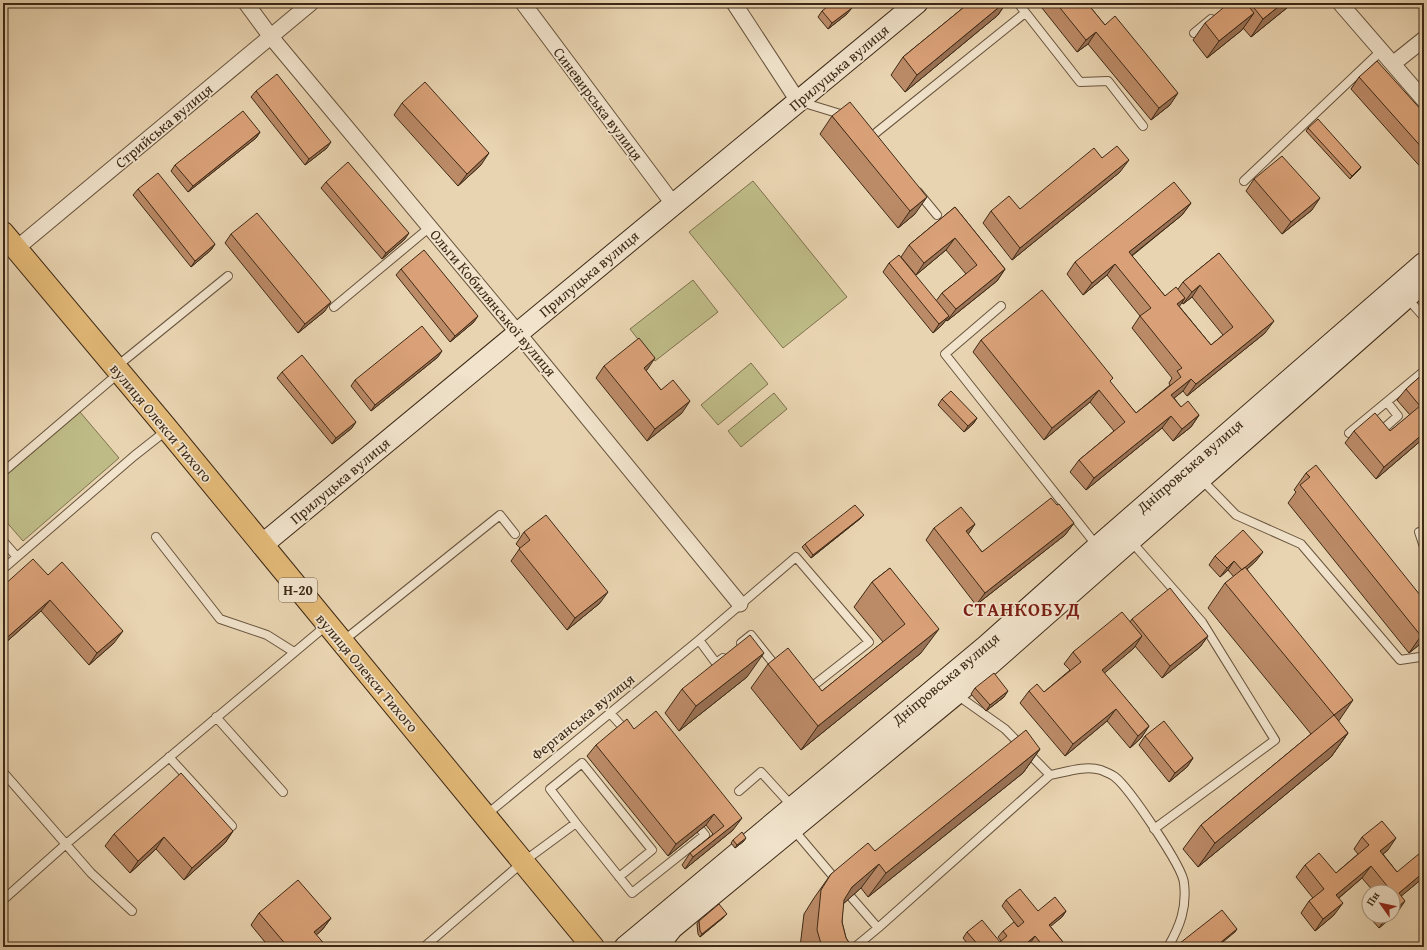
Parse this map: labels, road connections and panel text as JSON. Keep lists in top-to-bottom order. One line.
{"streets":{"main road":["вулиця Олекси Тихого","Н-20"],"street":["Прилуцька вулиця","Синевирська вулиця","Стрийська вулиця","Ольги Кобилянської вулиця","Дніпровська вулиця"],"lane":["Ферганська вулиця"]},"crossings":[["Прилуцька вулиця","Синевирська вулиця"],["Прилуцька вулиця","Ольги Кобилянської вулиця"],["Прилуцька вулиця","вулиця Олекси Тихого"],["Стрийська вулиця","Ольги Кобилянської вулиця"],["Стрийська вулиця","вулиця Олекси Тихого"],["Ольги Кобилянської вулиця","Ферганська вулиця"],["вулиця Олекси Тихого","Ферганська вулиця"]],"districts":["СТАНКОБУД"],"north":"top left"}
